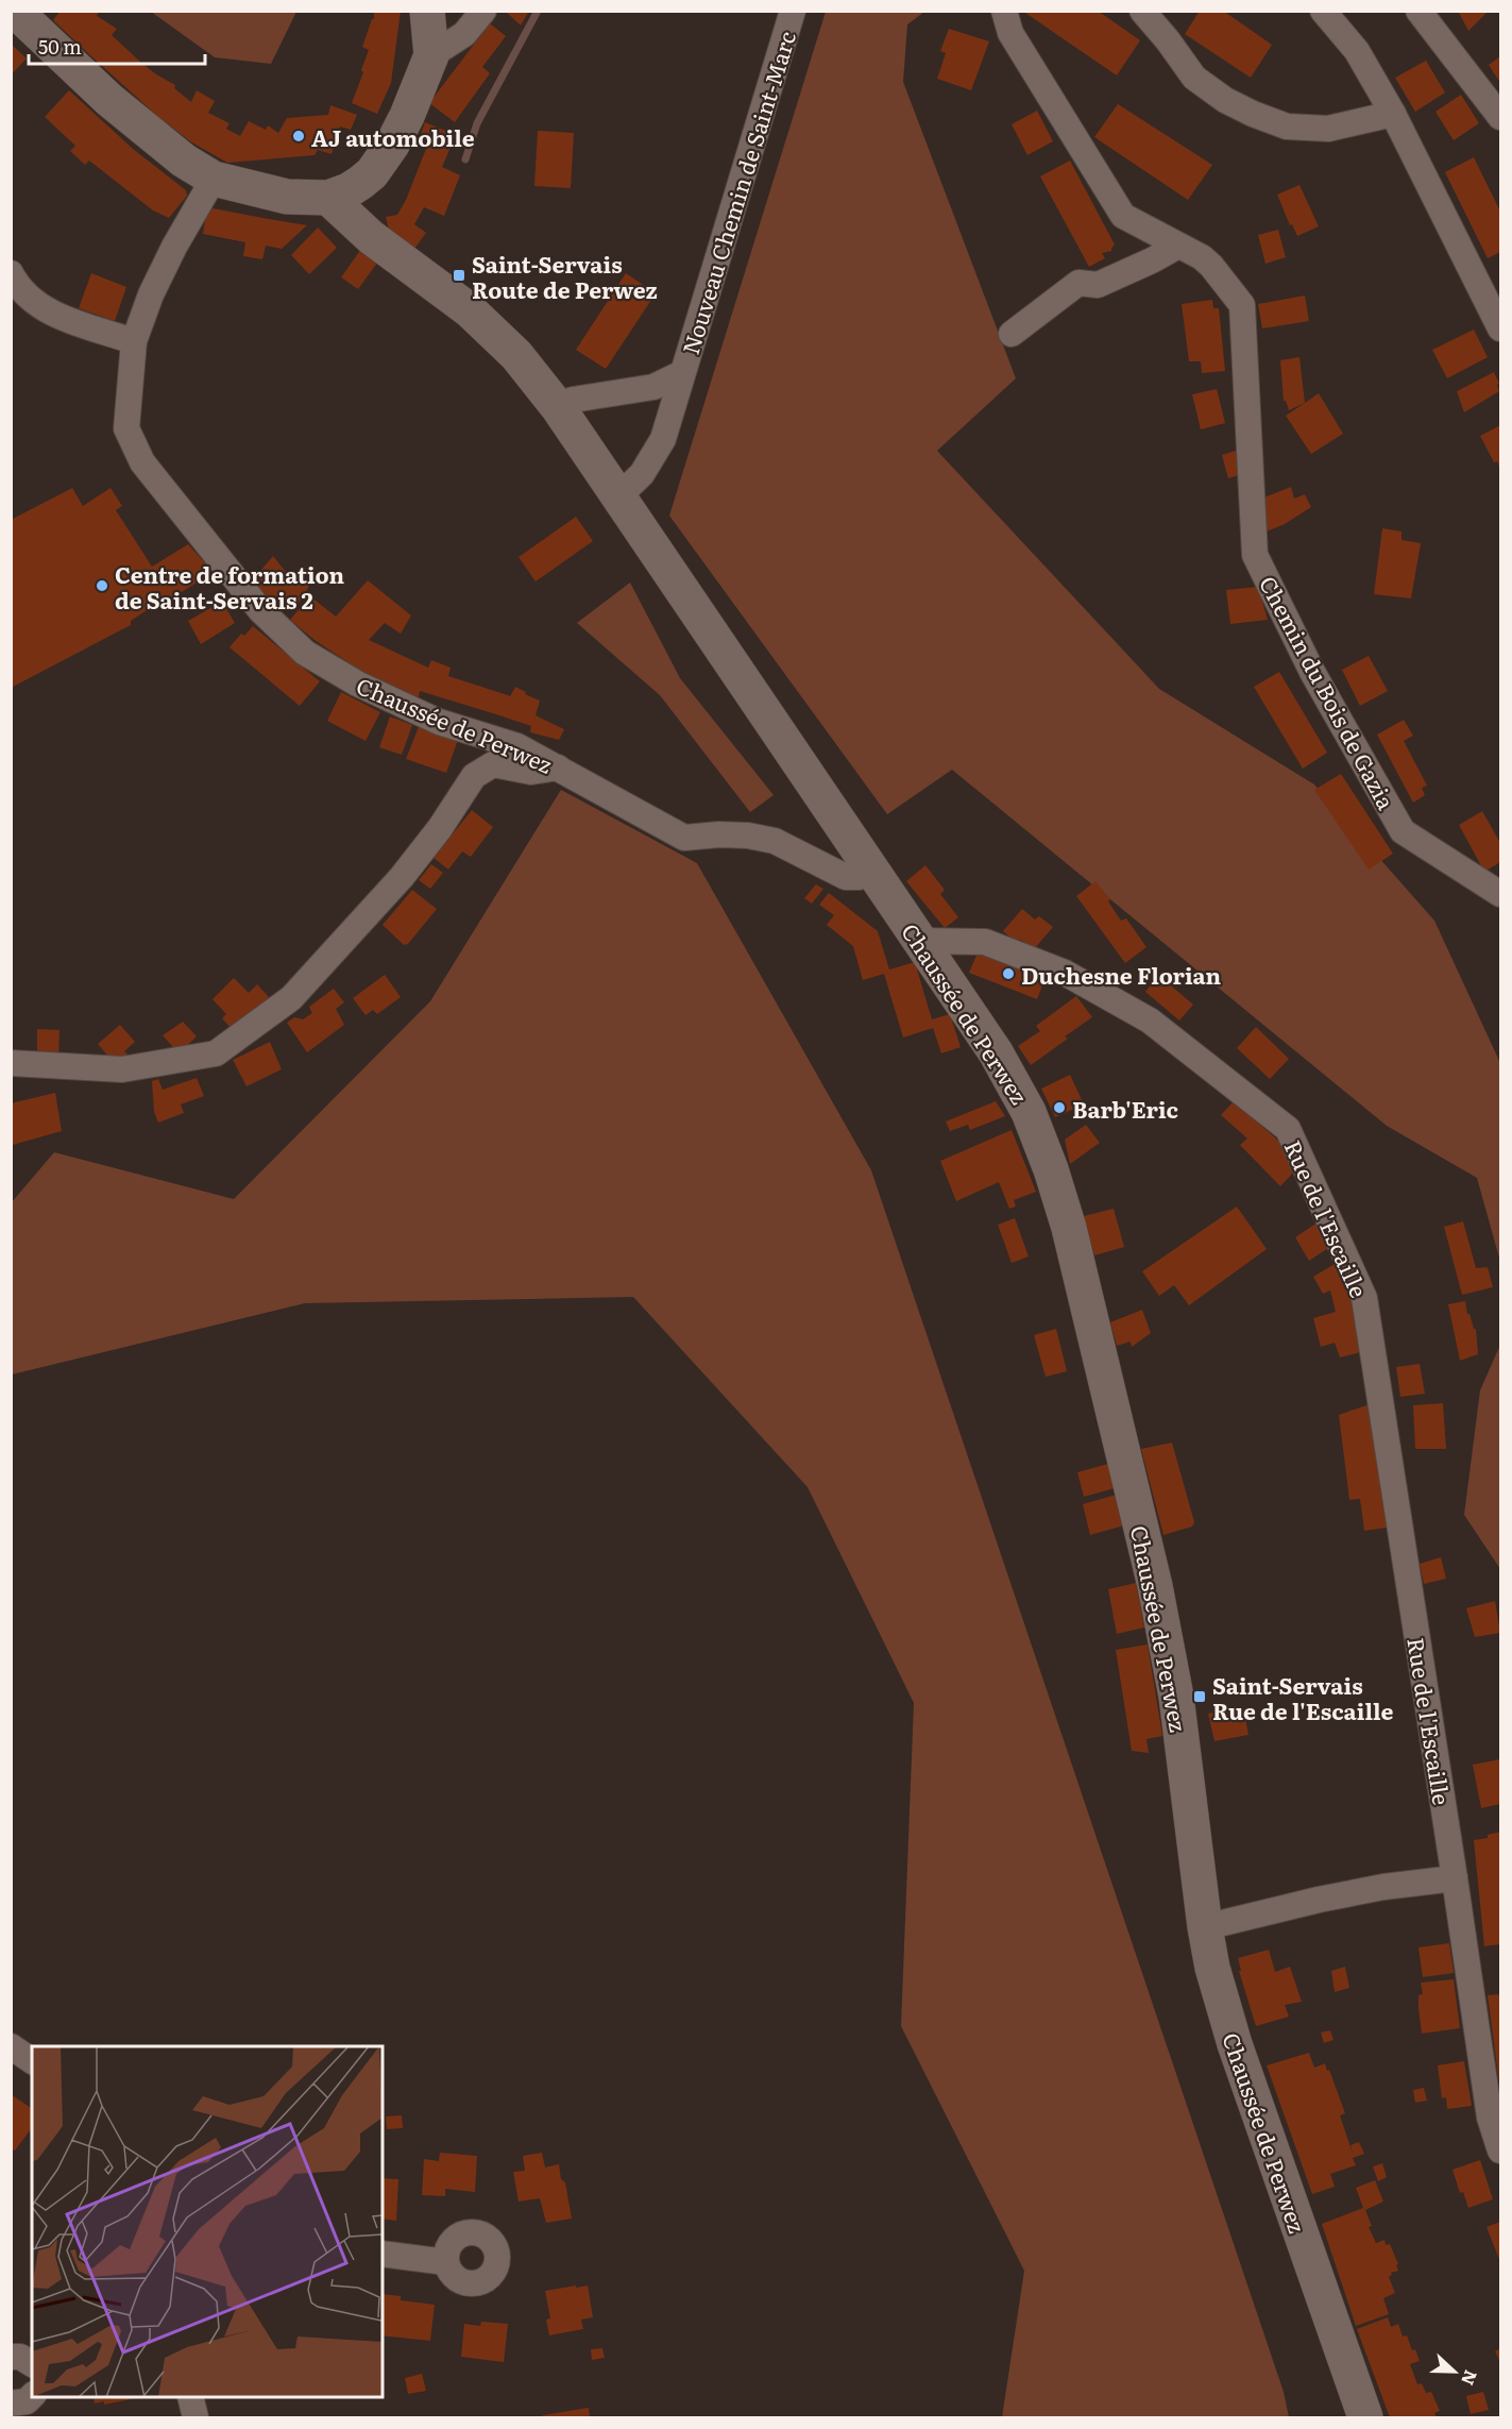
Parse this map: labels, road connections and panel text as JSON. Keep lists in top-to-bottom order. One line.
{"streets":{"main road":["Chaussée de Perwez"],"street":["Nouveau Chemin de Saint-Marc","Chemin du Bois de Gazia","Rue de l'Escaille"]},"crossings":[["Nouveau Chemin de Saint-Marc","Chaussée de Perwez"],["Chaussée de Perwez","Rue de l'Escaille"]],"places":{"other":["AJ automobile","Centre de formation de Saint-Servais 2","Duchesne Florian","Barb'Eric"],"transit":["Saint-Servais Route de Perwez","Saint-Servais Rue de l'Escaille"]},"scale_bar":"50 m","north":"right"}
